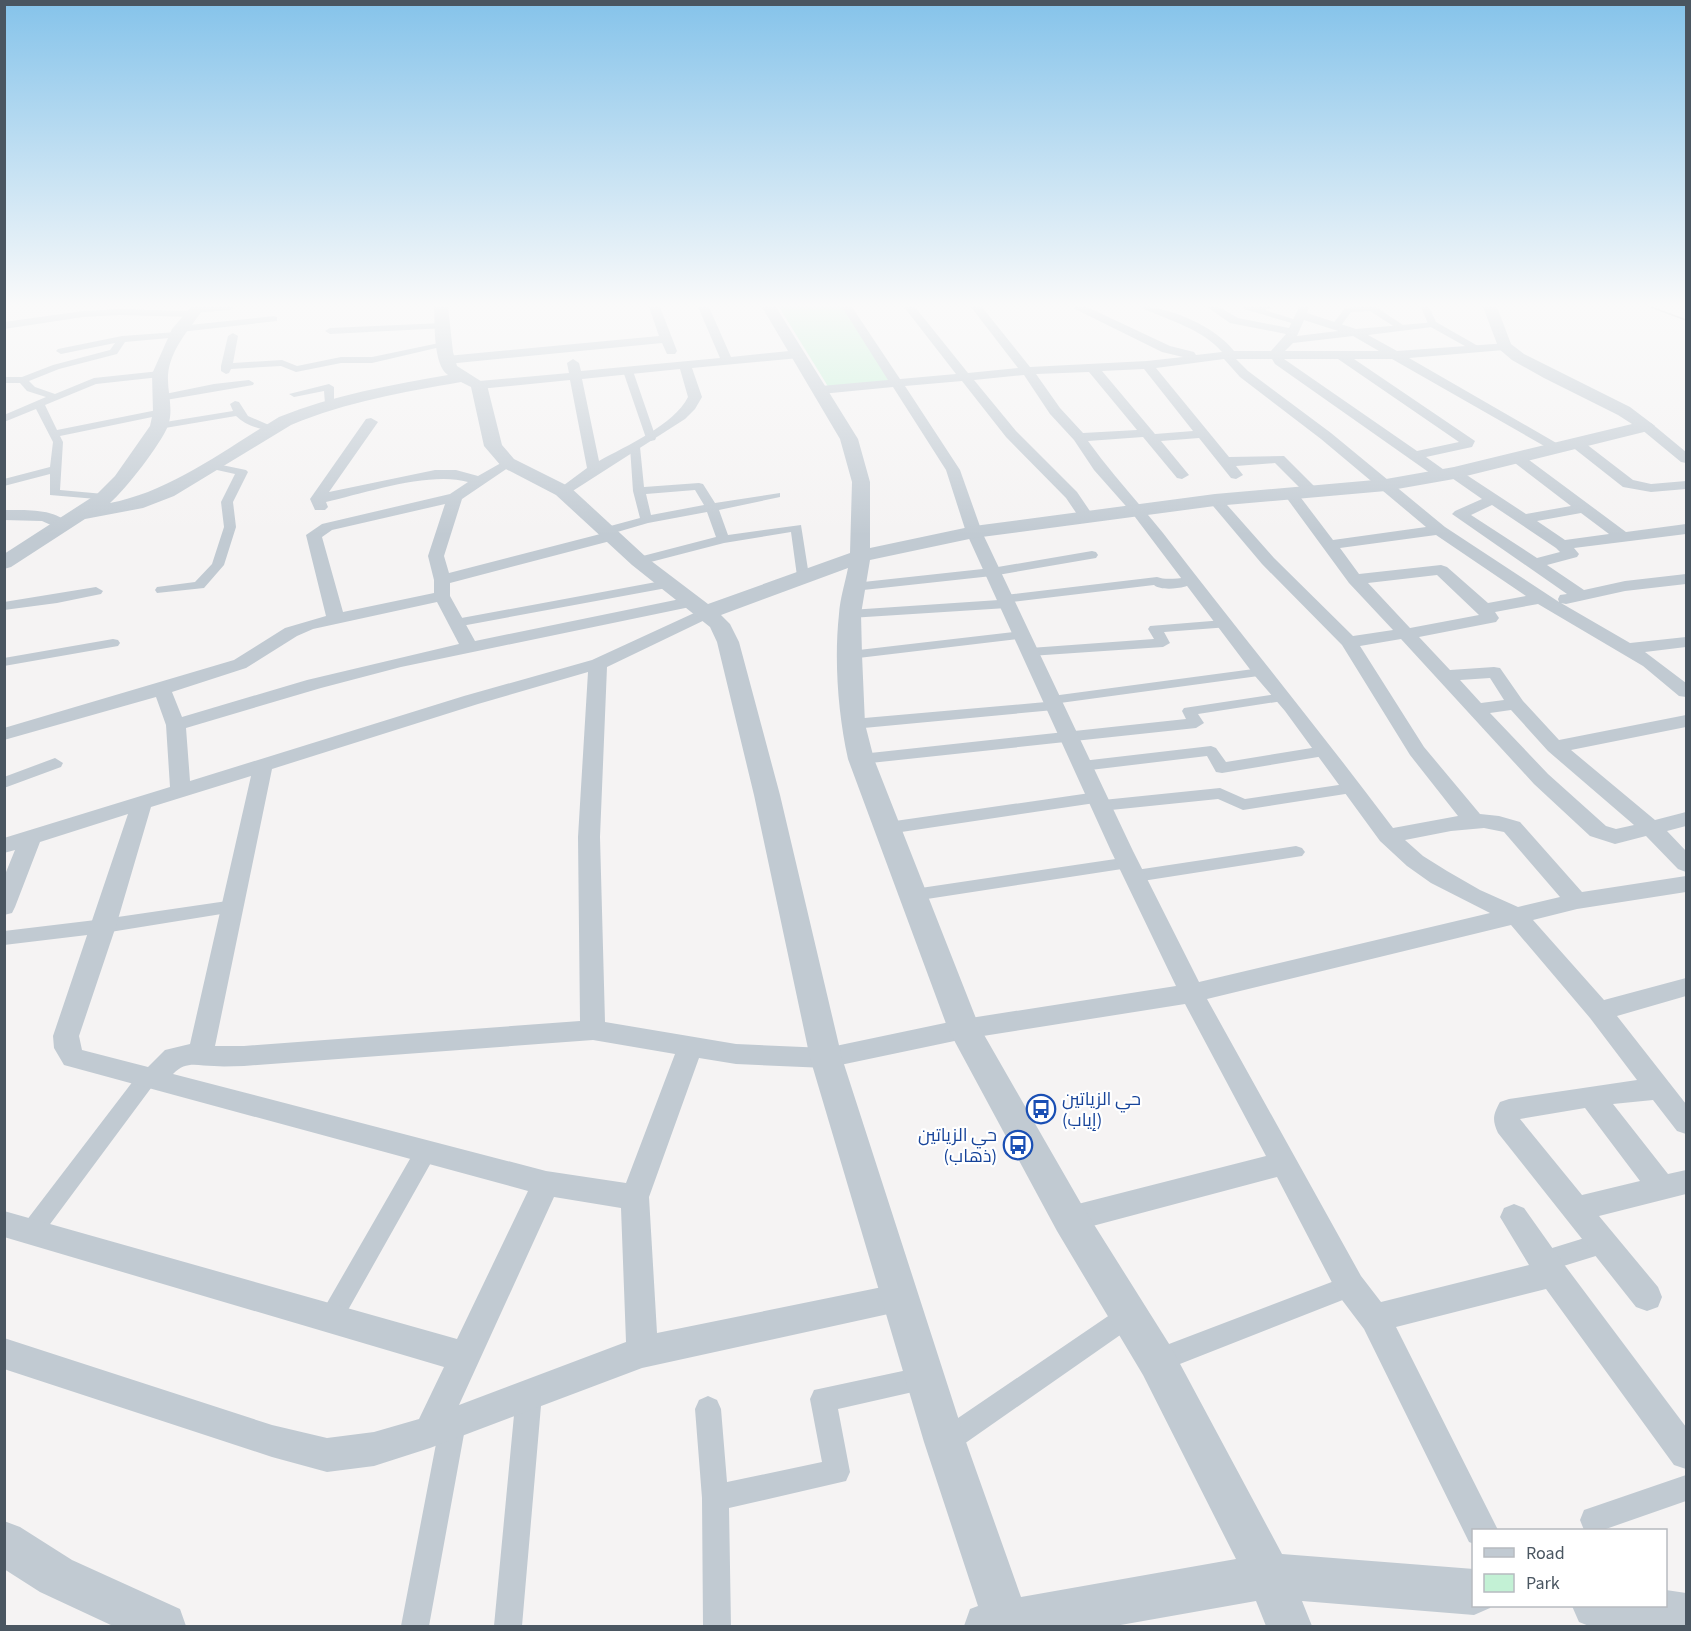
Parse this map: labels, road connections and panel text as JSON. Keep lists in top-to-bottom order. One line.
{"places":{"bus stop":["حي الزياتين (إياب)","حي الزياتين (ذهاب)"]},"legend":["Road","Park"]}
